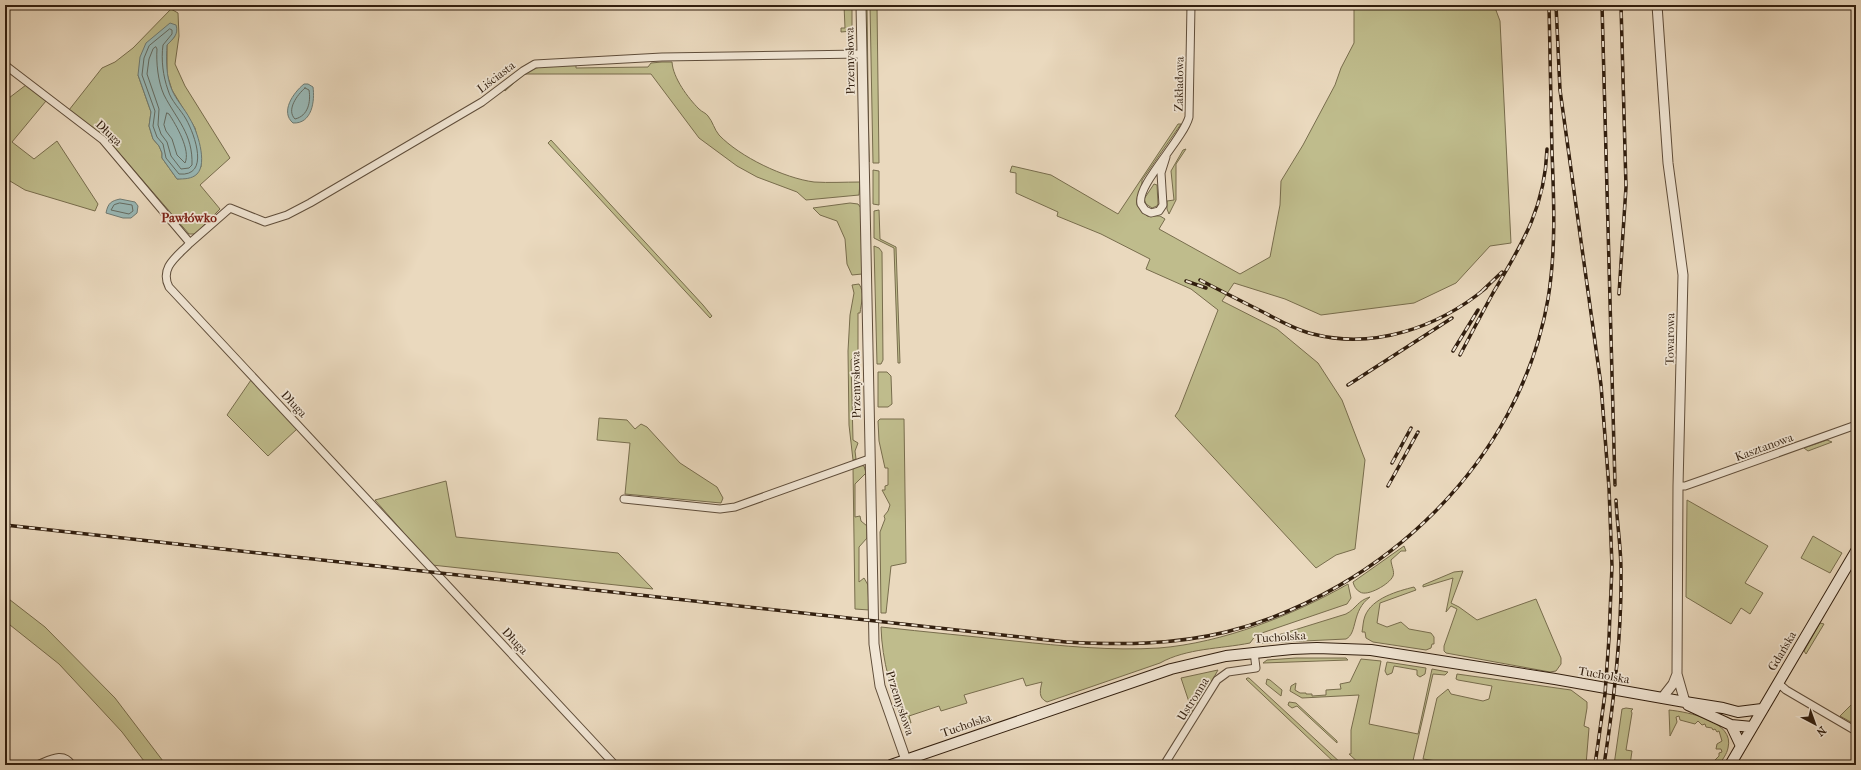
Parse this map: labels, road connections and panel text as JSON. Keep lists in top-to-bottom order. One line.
{"streets":{"main road":["Tucholska","Gdańska"],"street":["Przemysłowa","Liściasta","Zakładowa","Długa","Towarowa","Kasztanowa","Ustronna"]},"crossings":[["Przemysłowa","Liściasta"],["Przemysłowa","Tucholska"],["Liściasta","Długa"],["Towarowa","Kasztanowa"],["Towarowa","Tucholska"],["Tucholska","Gdańska"],["Tucholska","Ustronna"]],"districts":["Pawłówko"],"north":"bottom right"}
